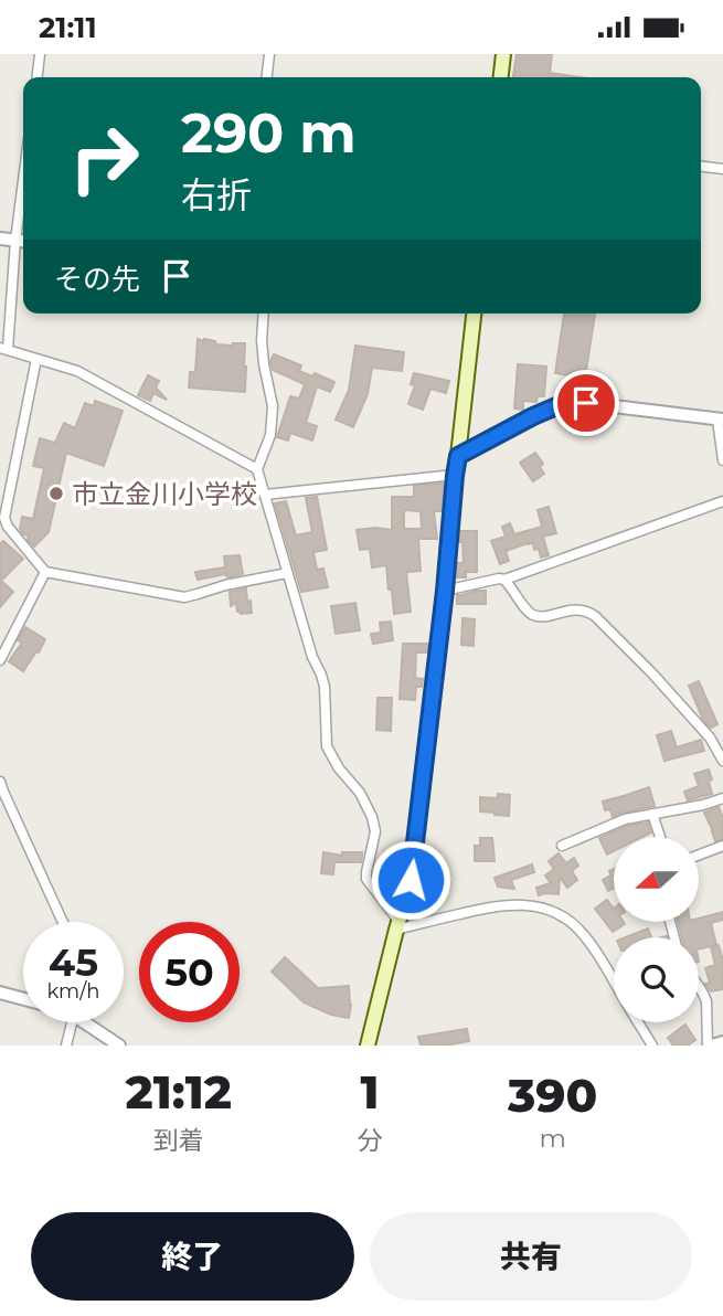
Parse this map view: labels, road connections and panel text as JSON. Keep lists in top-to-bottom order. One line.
{"places":["市立金川小学校"],"north":"left","page":{"status":"21:11","turn":["290 m","右折"],"then":"その先","speed":"45 km/h","limit":"50","eta":["21:12","到着","1","分","390","m"],"buttons":["終了","共有"]}}
